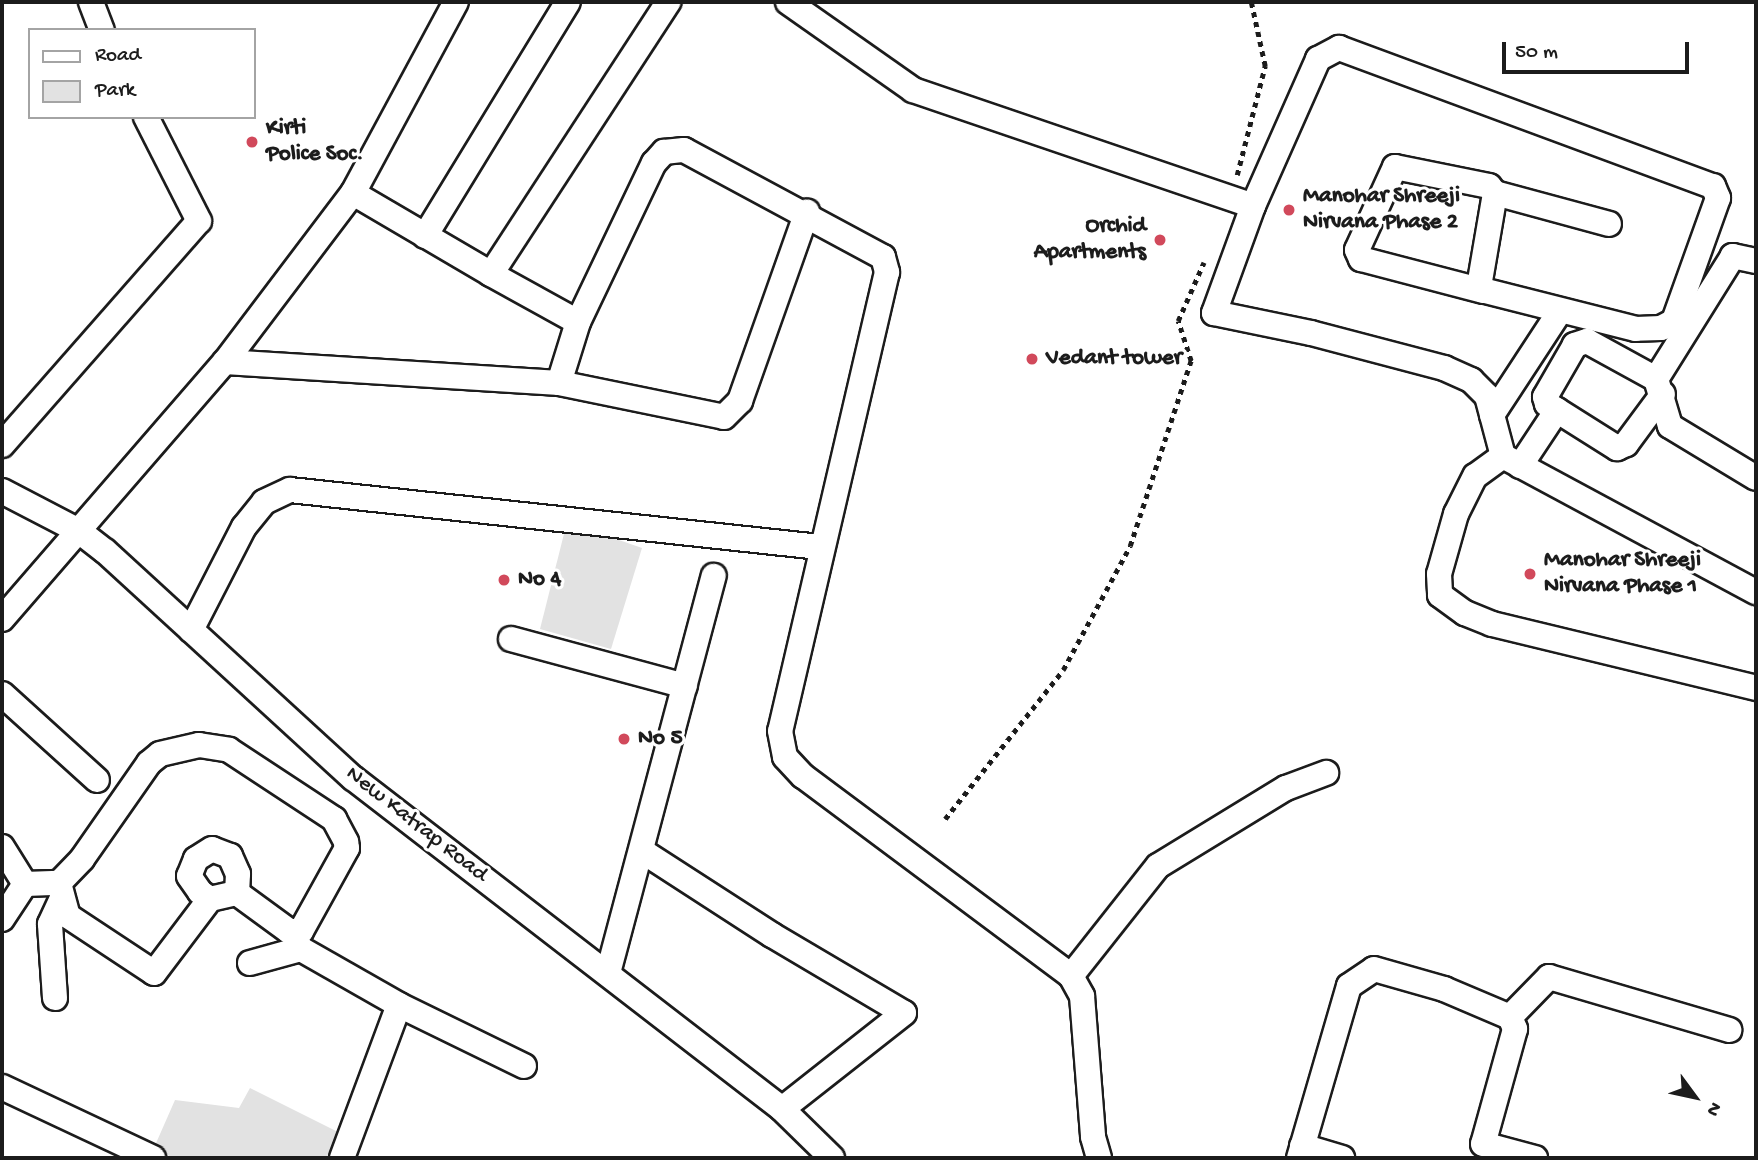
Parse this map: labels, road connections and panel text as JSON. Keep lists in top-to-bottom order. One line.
{"streets":{"street":["New Katrap Road"]},"places":["Kirti Police Soc.","Manohar Shreeji Nirvana Phase 2","Orchid Apartments","Vedant tower","Manohar Shreeji Nirvana Phase 1","No 4","No 5"],"legend":["Road","Park"],"scale_bar":"50 m","north":"bottom right"}
